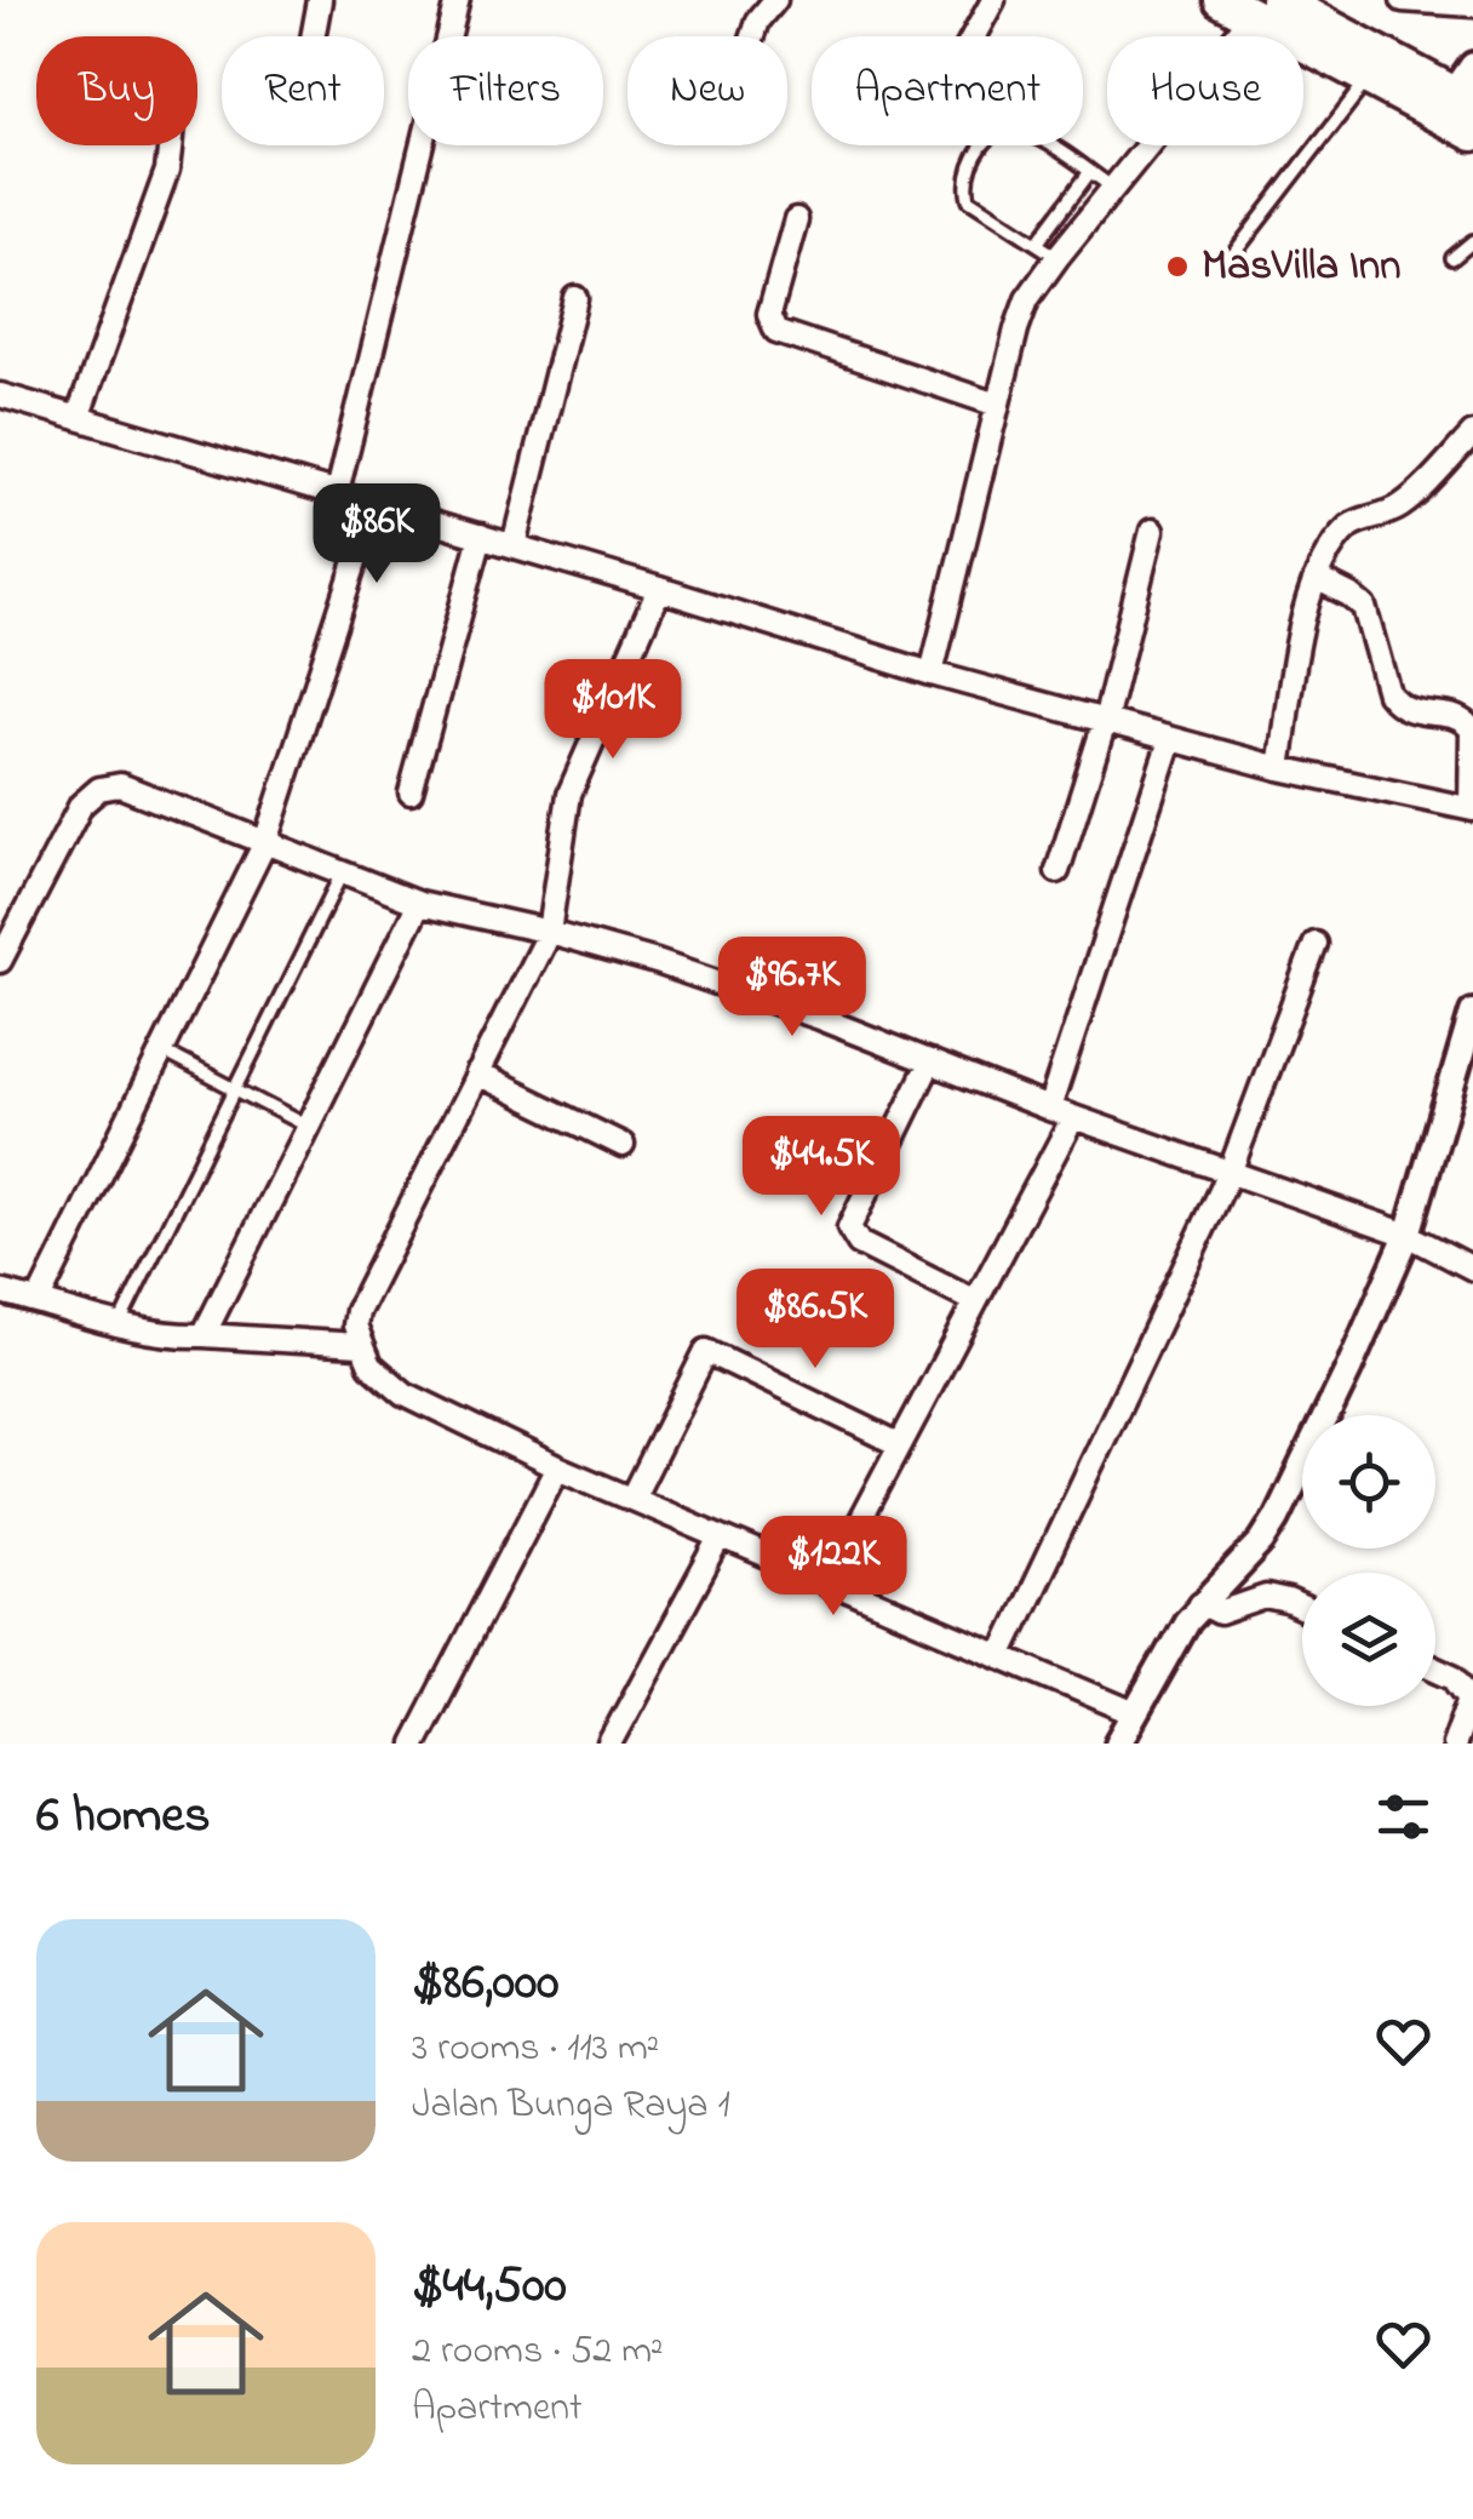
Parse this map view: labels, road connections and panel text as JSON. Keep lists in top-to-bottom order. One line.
{"places":["MasVilla Inn"],"page":{"chip":["Buy","Rent","Filters","New","Apartment","House"],"price":["$86K","$101K","$96.7K","$44.5K","$86.5K","$122K"],"heading":"6 homes","list":[{"name":"$86,000","note":"3 rooms · 113 m² · Jalan Bunga Raya 1"},{"name":"$44,500","note":"2 rooms · 52 m² · Apartment"}]}}
